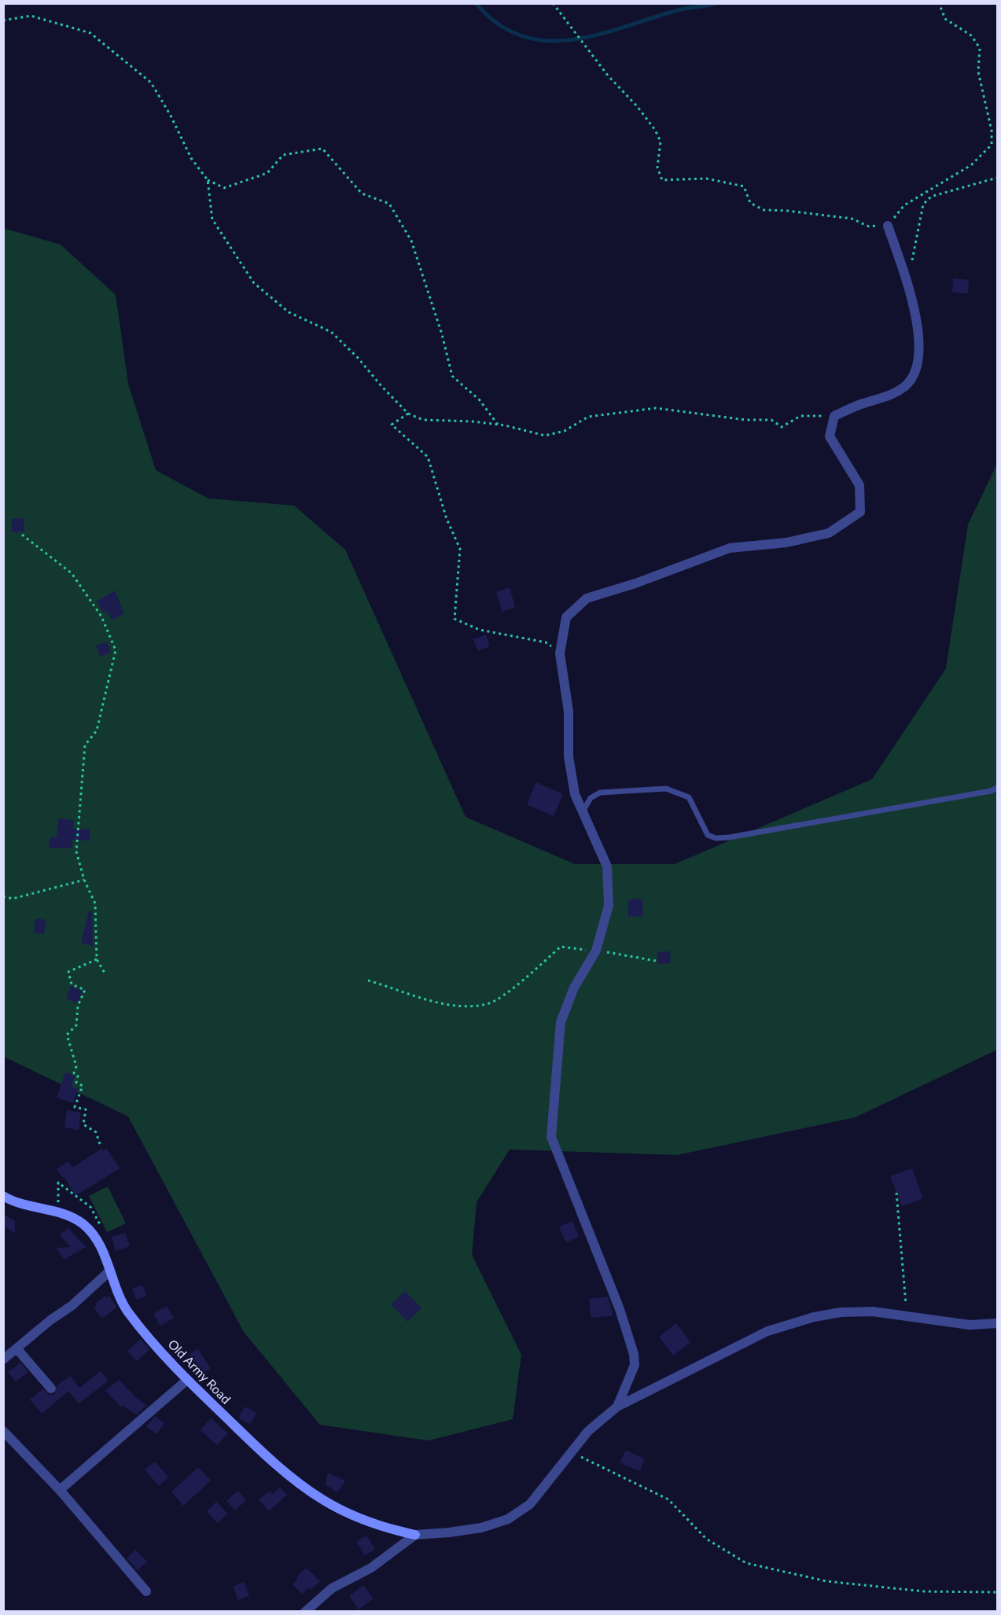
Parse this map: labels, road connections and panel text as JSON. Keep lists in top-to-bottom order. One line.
{"streets":{"street":["Old Army Road"]}}
